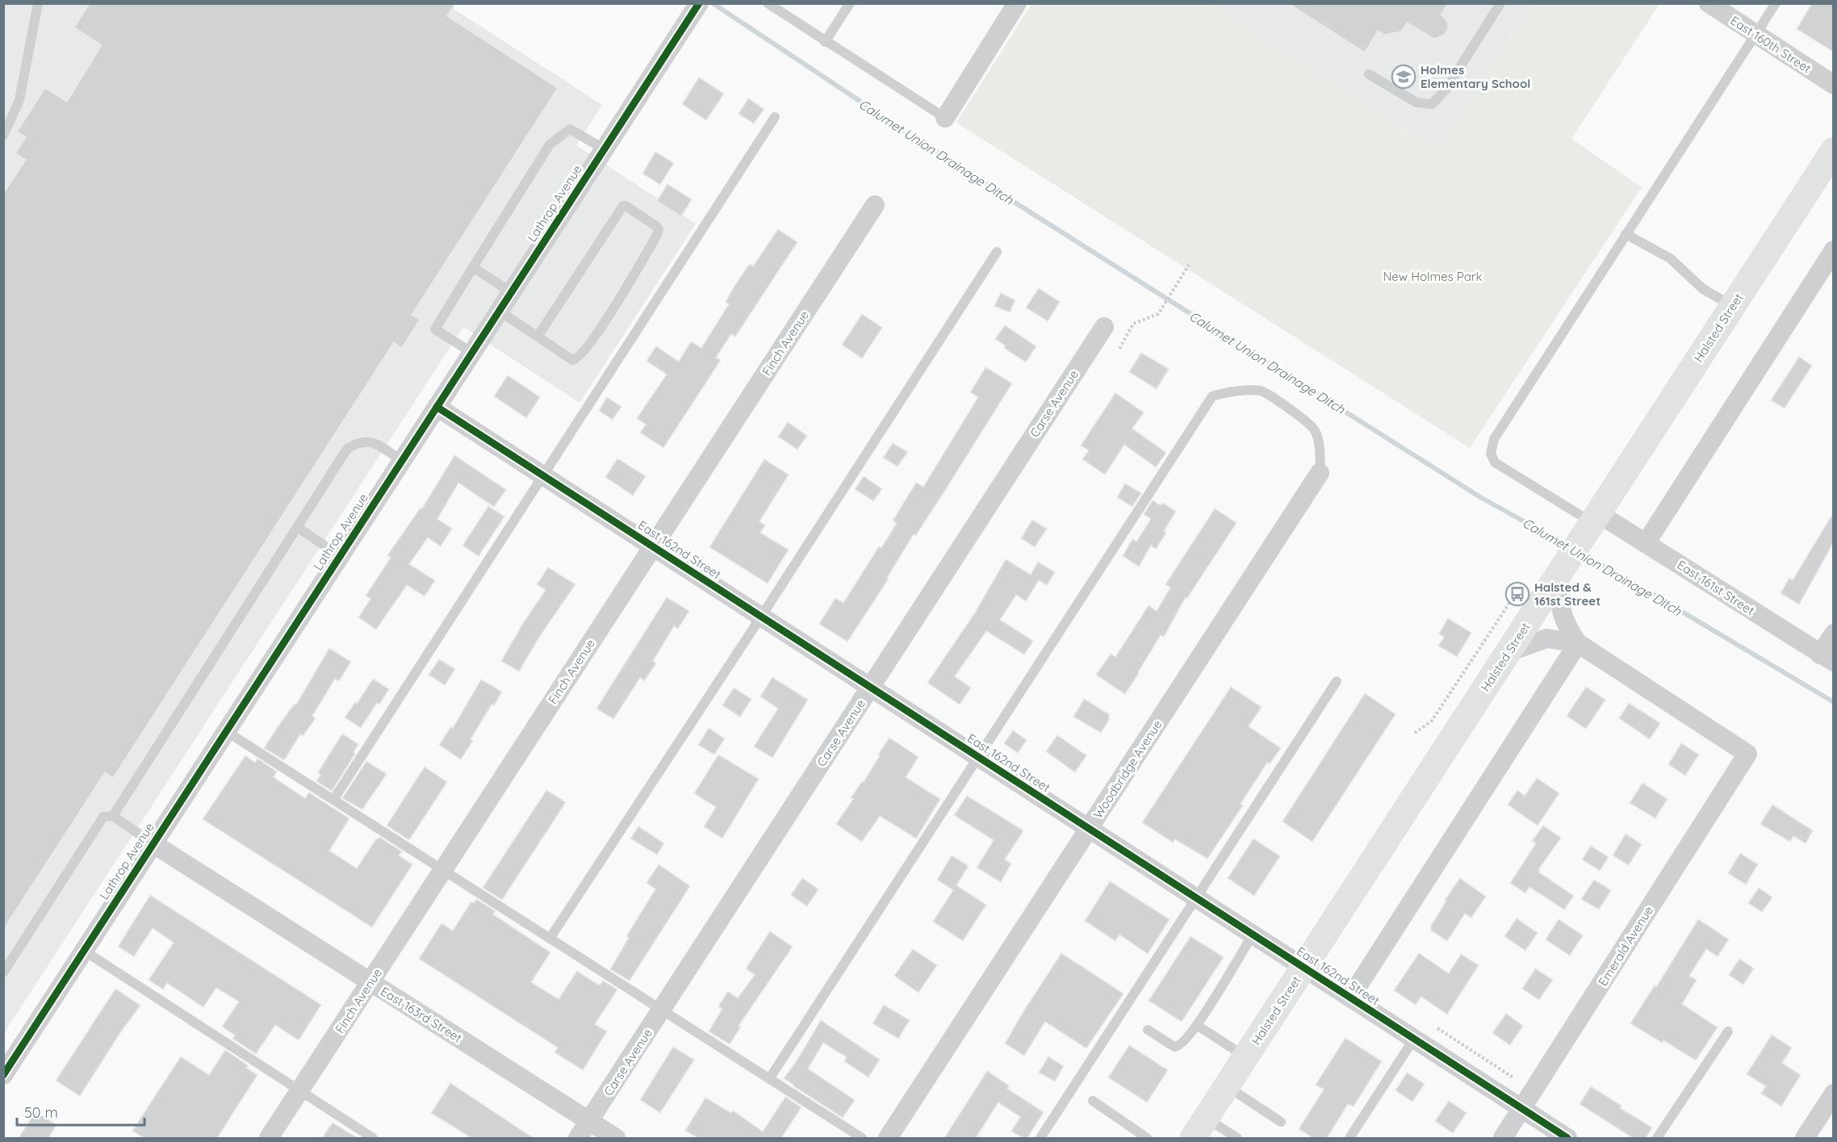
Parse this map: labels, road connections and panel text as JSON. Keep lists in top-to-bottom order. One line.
{"streets":{"main road":["Halsted Street"],"street":["East 160th Street","Lathrop Avenue","Finch Avenue","Carse Avenue","East 162nd Street","East 161st Street","Woodbridge Avenue","Emerald Avenue","East 163rd Street"]},"crossings":[["Lathrop Avenue","East 162nd Street"],["Lathrop Avenue","East 163rd Street"],["Halsted Street","East 162nd Street"],["Halsted Street","East 161st Street"],["Finch Avenue","East 162nd Street"],["Finch Avenue","East 163rd Street"],["Carse Avenue","East 162nd Street"],["Carse Avenue","East 163rd Street"],["East 162nd Street","Woodbridge Avenue"],["East 162nd Street","Emerald Avenue"]],"water":["Calumet Union Drainage Ditch"],"parks":["New Holmes Park"],"places":{"school or university":["Holmes Elementary School"],"bus stop":["Halsted & 161st Street"]},"scale_bar":"50 m"}
